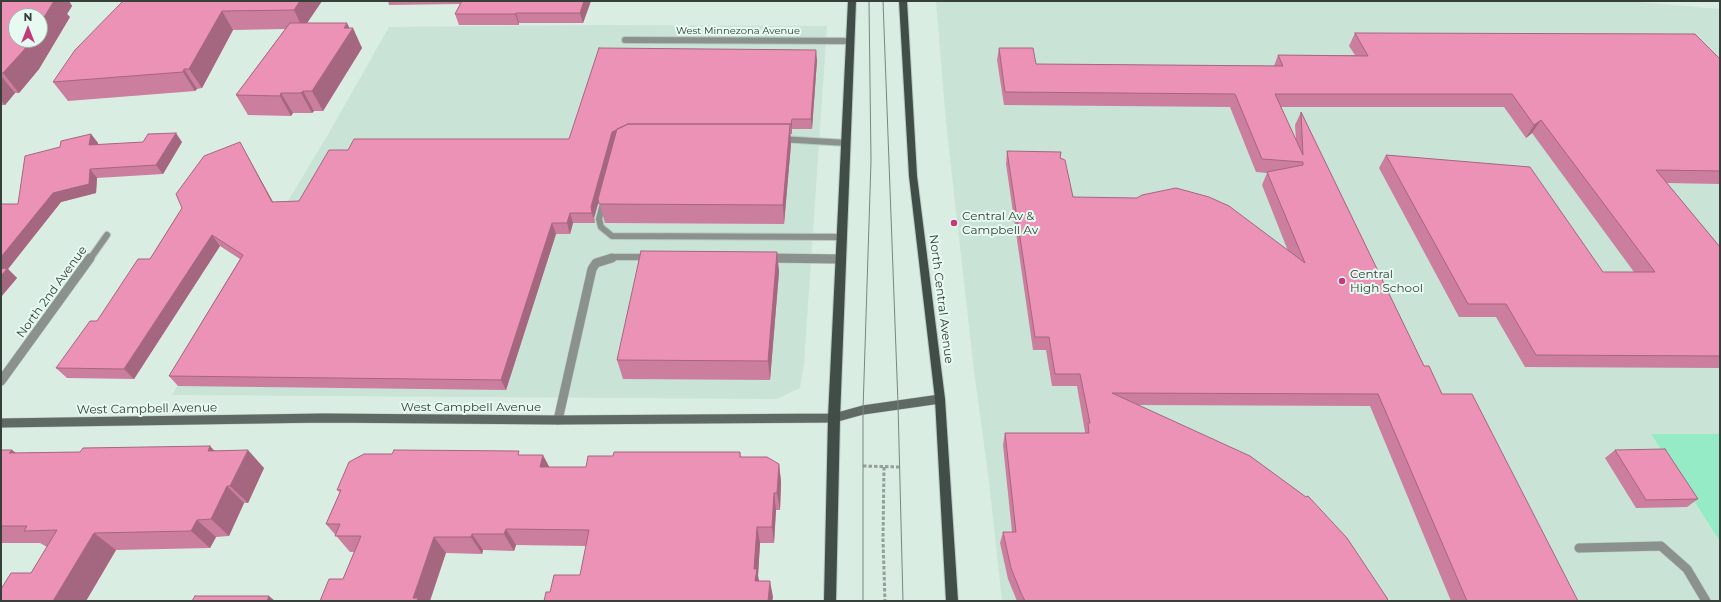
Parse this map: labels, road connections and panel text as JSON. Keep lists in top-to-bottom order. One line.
{"streets":{"main road":["North Central Avenue"],"street":["West Minnezona Avenue","North 2nd Avenue","West Campbell Avenue"]},"crossings":[["North Central Avenue","West Campbell Avenue"]],"places":["Central Av & Campbell Av","Central High School"],"north":"top"}
